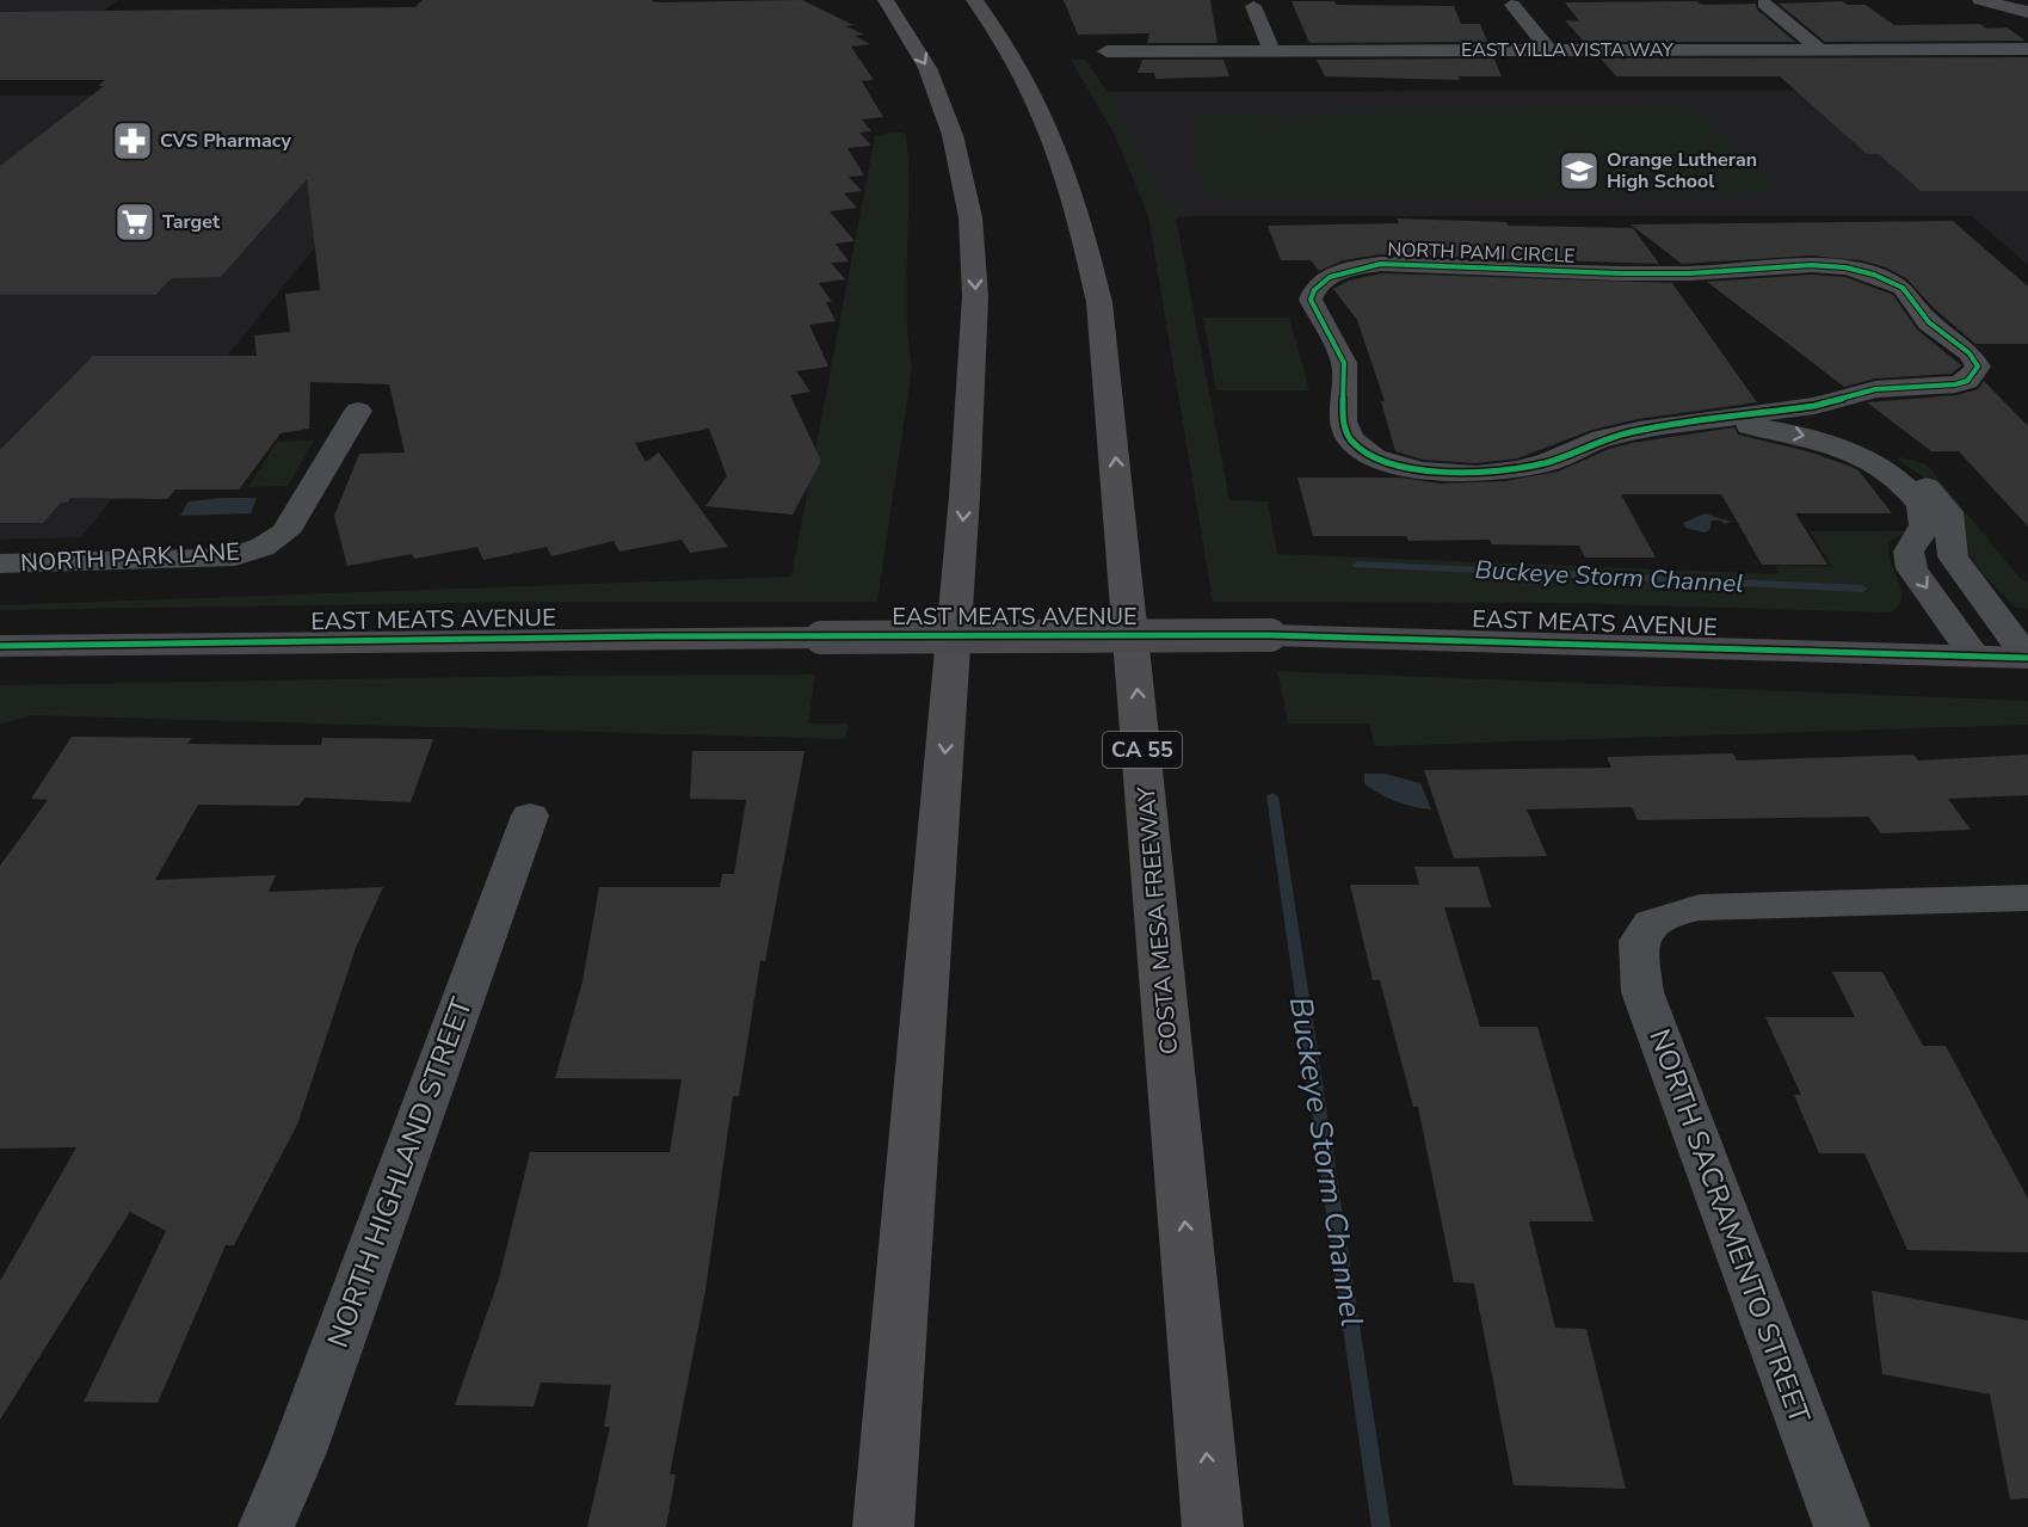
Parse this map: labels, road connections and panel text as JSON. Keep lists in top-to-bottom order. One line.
{"streets":{"highway":["CA 55","COSTA MESA FREEWAY"],"street":["EAST VILLA VISTA WAY","NORTH PAMI CIRCLE","NORTH PARK LANE","EAST MEATS AVENUE","NORTH HIGHLAND STREET","NORTH SACRAMENTO STREET"]},"crossings":[["NORTH PAMI CIRCLE","EAST MEATS AVENUE"]],"water":["Buckeye Storm Channel"],"places":{"pharmacy":["CVS Pharmacy"],"school or university":["Orange Lutheran High School"],"supermarket":["Target"]}}
